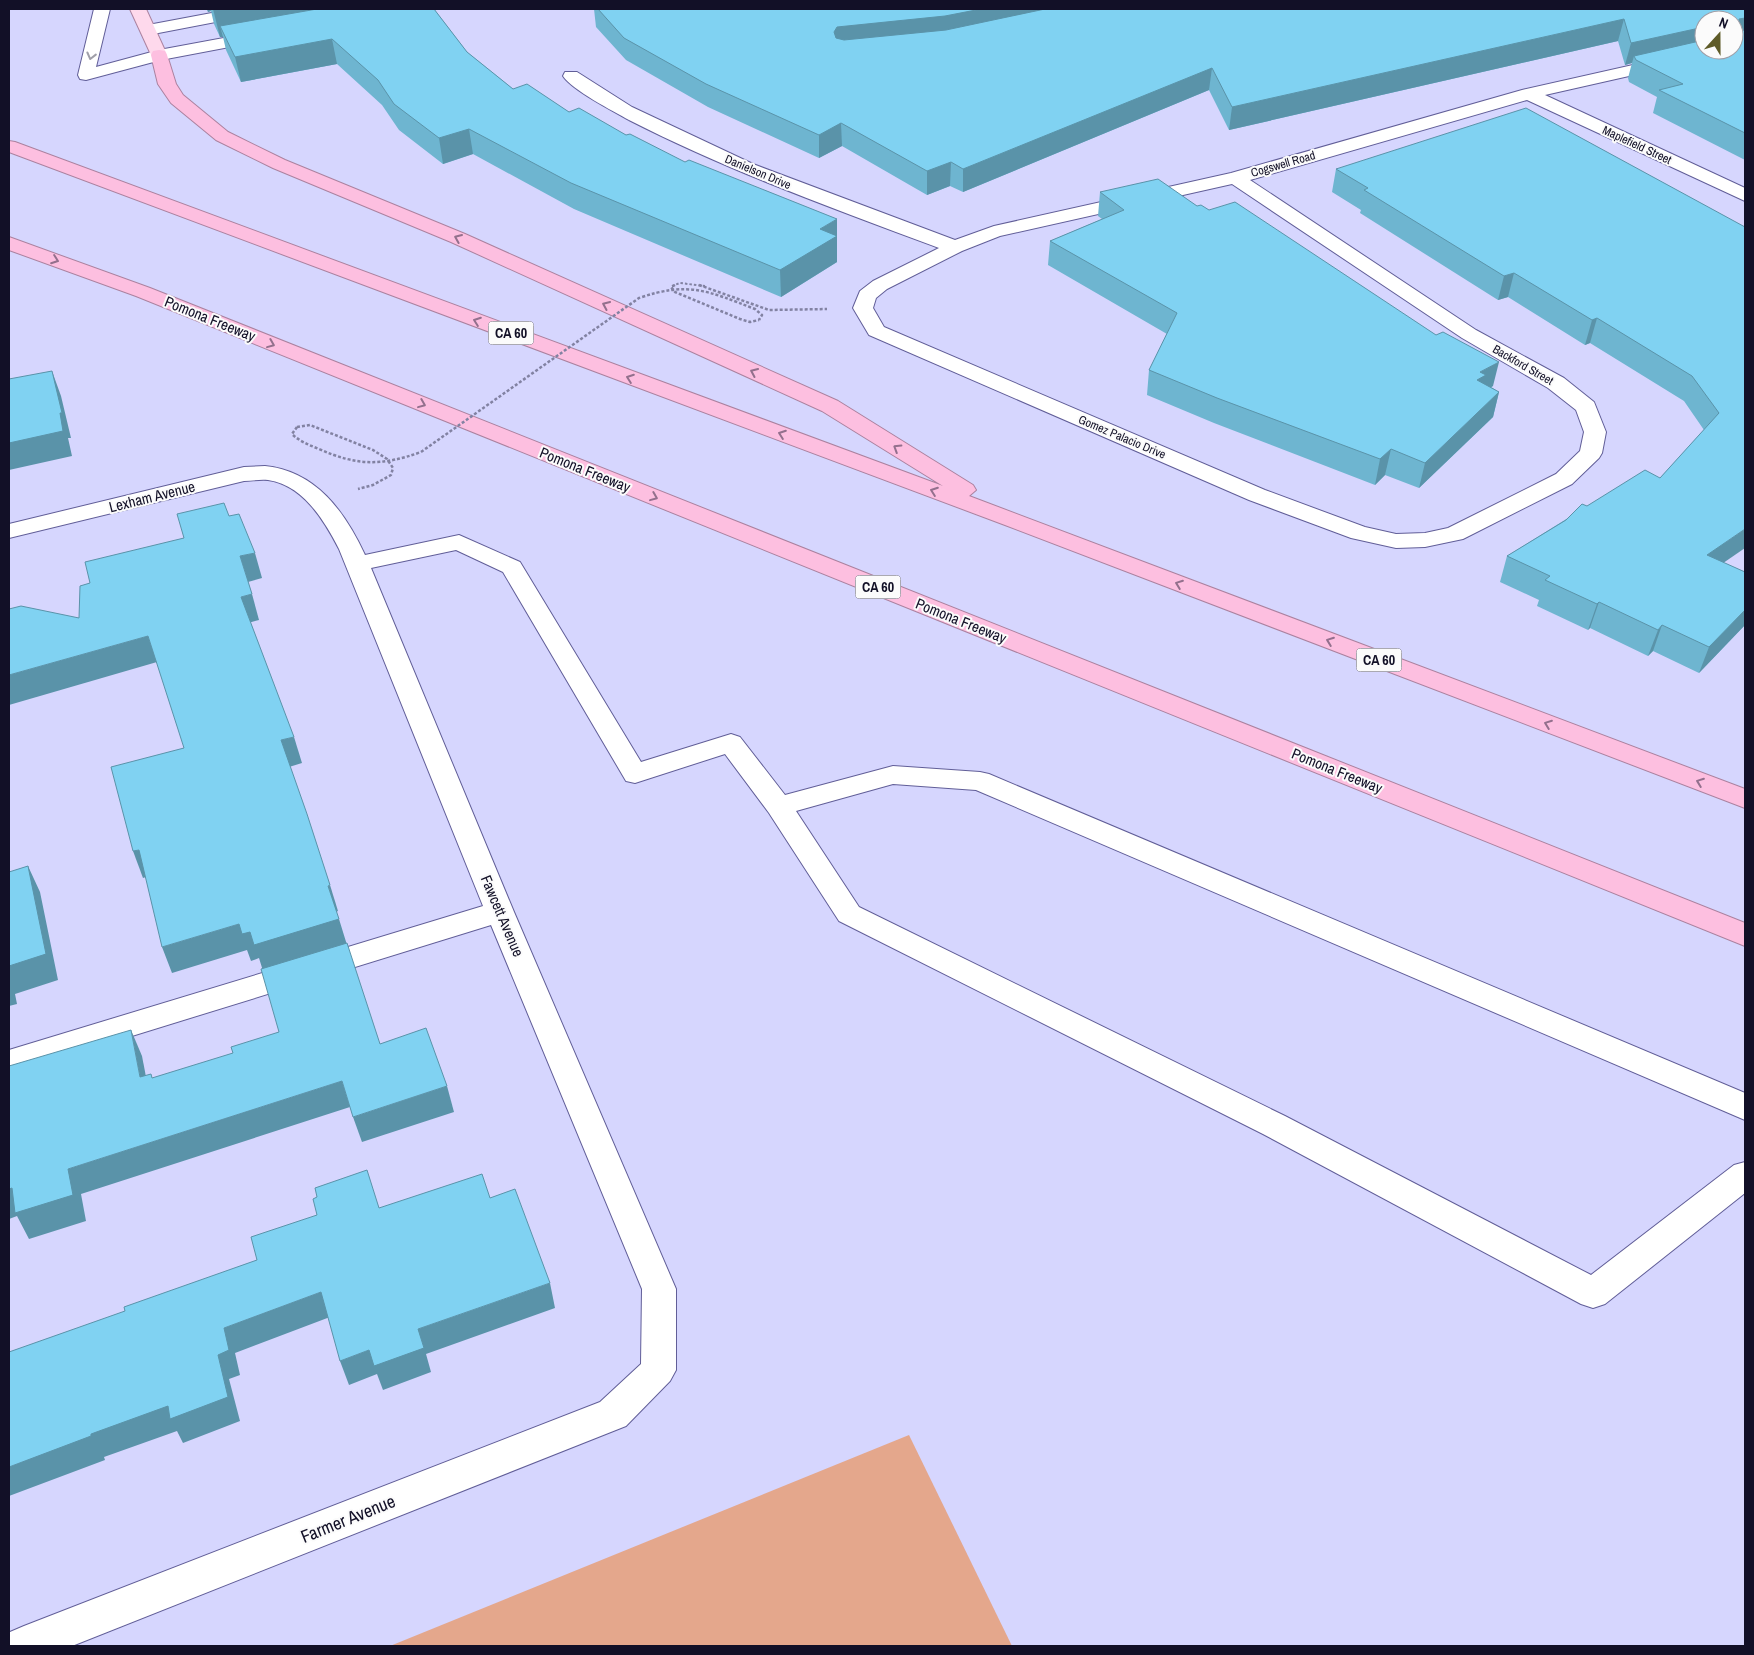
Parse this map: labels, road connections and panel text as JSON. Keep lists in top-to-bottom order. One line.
{"streets":{"highway":["Pomona Freeway","CA 60"],"street":["Maplefield Street","Cogswell Road","Danielson Drive","Backford Street","Gomez Palacio Drive","Lexham Avenue","Fawcett Avenue","Farmer Avenue"]},"crossings":[["Maplefield Street","Cogswell Road"],["Cogswell Road","Danielson Drive"],["Cogswell Road","Backford Street"],["Cogswell Road","Gomez Palacio Drive"],["Backford Street","Gomez Palacio Drive"],["Lexham Avenue","Fawcett Avenue"],["Fawcett Avenue","Farmer Avenue"]],"north":"top"}
